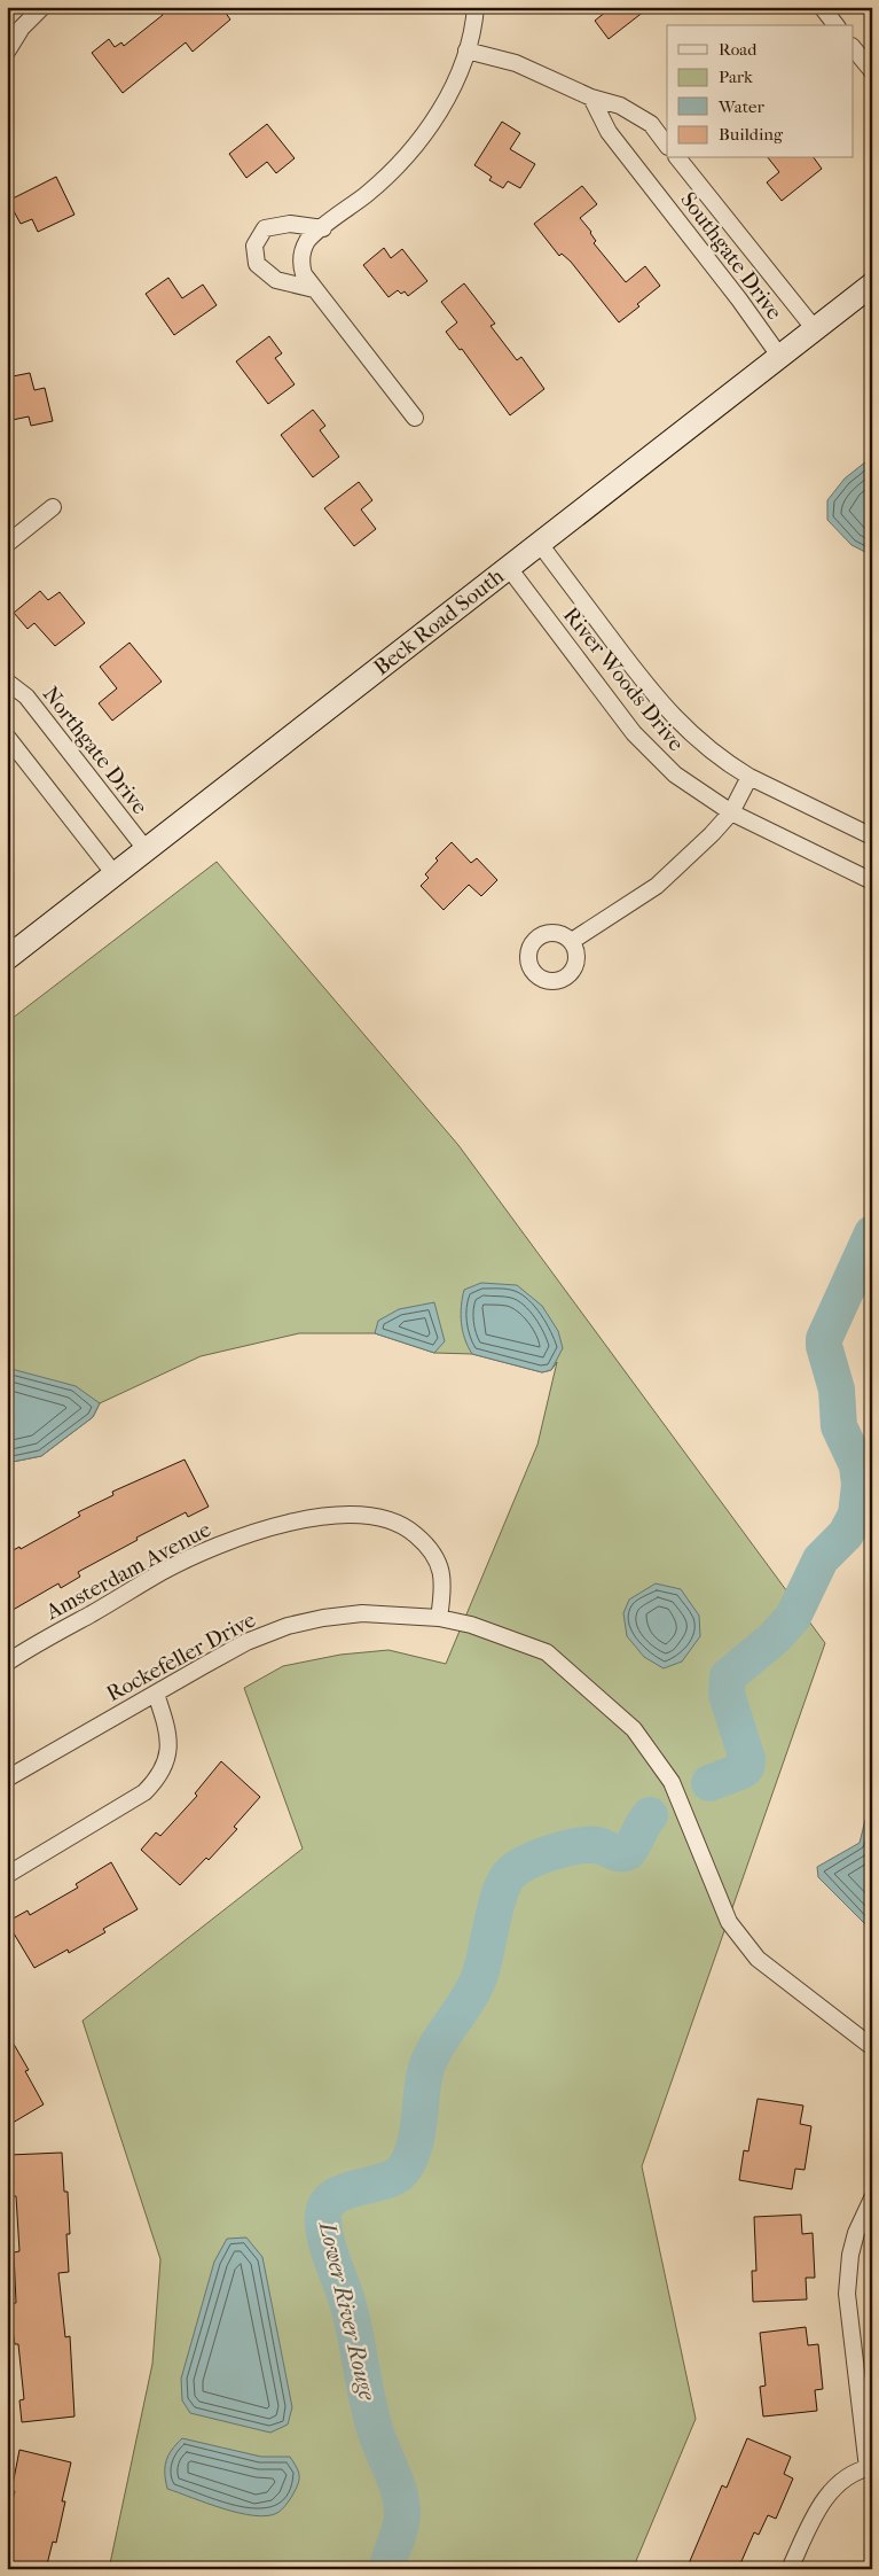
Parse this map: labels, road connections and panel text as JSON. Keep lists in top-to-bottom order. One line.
{"streets":{"main road":["Beck Road South"],"street":["Southgate Drive","River Woods Drive","Northgate Drive","Amsterdam Avenue","Rockefeller Drive"]},"crossings":[["Southgate Drive","Beck Road South"],["Beck Road South","River Woods Drive"],["Beck Road South","Northgate Drive"],["Amsterdam Avenue","Rockefeller Drive"]],"water":["Lower River Rouge"],"legend":["Road","Park","Water","Building"]}
